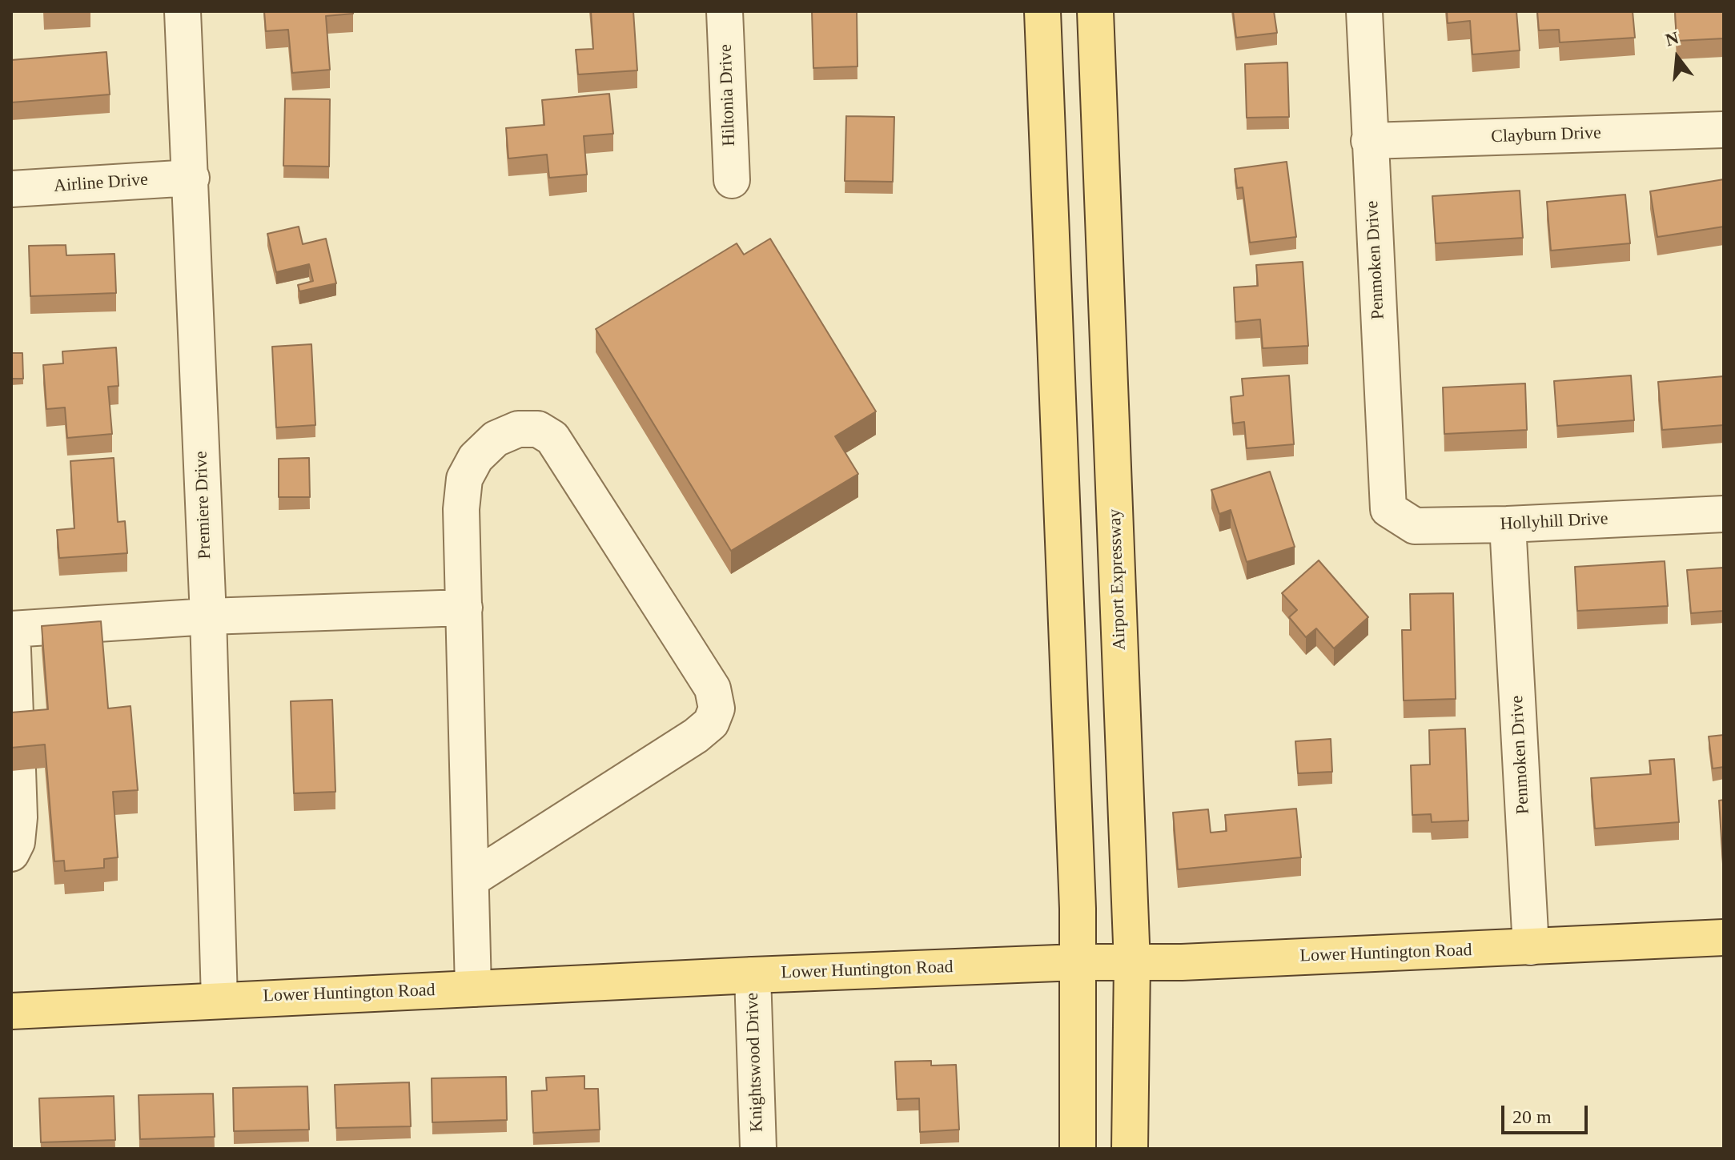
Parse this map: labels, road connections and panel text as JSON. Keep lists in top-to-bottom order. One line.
{"streets":{"main road":["Airport Expressway","Lower Huntington Road"],"street":["Hiltonia Drive","Clayburn Drive","Airline Drive","Penmoken Drive","Premiere Drive","Hollyhill Drive","Knightswood Drive"]},"crossings":[["Clayburn Drive","Penmoken Drive"],["Airline Drive","Premiere Drive"],["Penmoken Drive","Hollyhill Drive"],["Penmoken Drive","Lower Huntington Road"],["Premiere Drive","Lower Huntington Road"],["Airport Expressway","Lower Huntington Road"],["Lower Huntington Road","Knightswood Drive"]],"scale_bar":"20 m","north":"top"}
